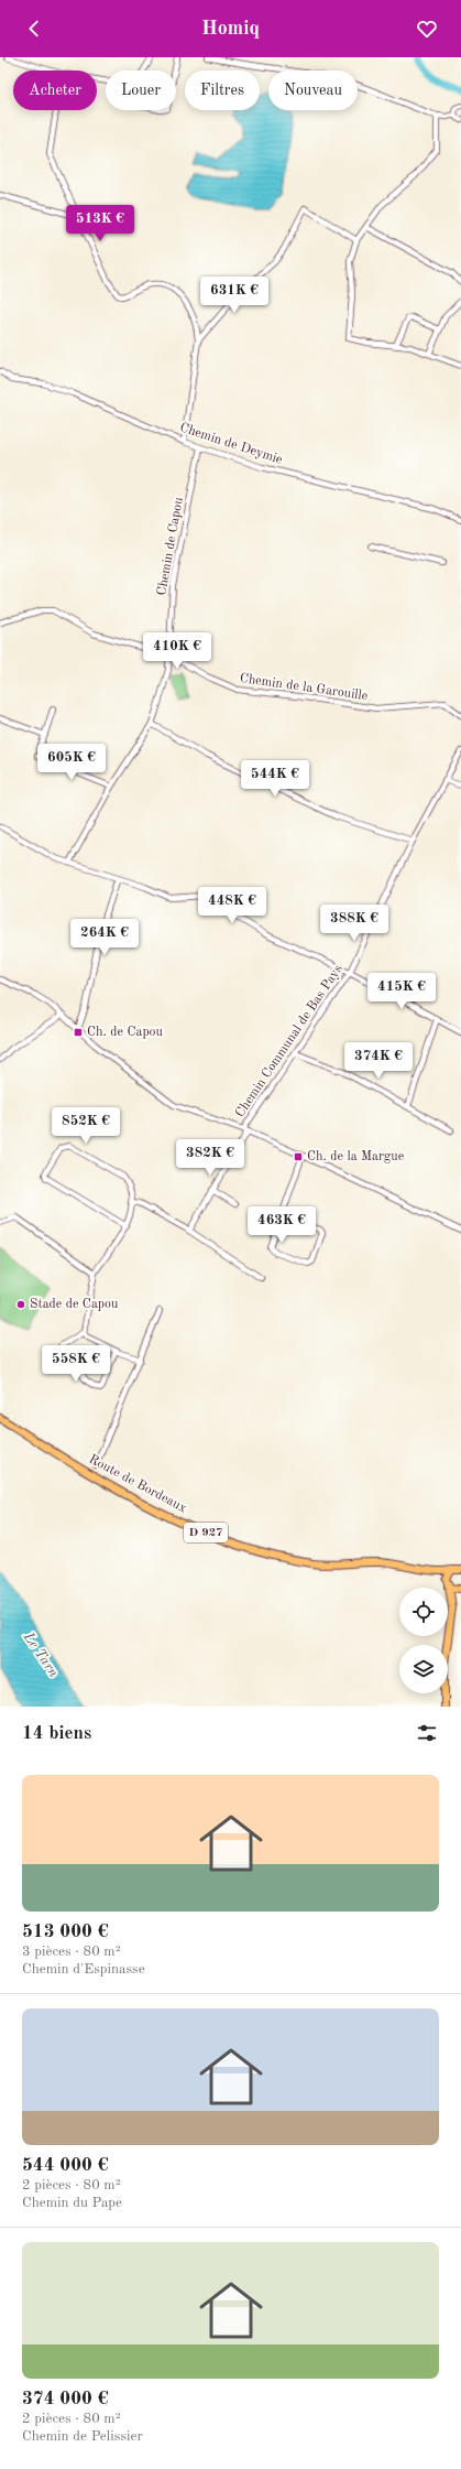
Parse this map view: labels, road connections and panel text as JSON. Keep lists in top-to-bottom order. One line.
{"streets":{"main road":["Route de Bordeaux","D 927"],"street":["Chemin de Deymie","Chemin de Capou","Chemin de la Garouille","Chemin Communal de Bas Pays"]},"crossings":[["Chemin de Deymie","Chemin de Capou"],["Chemin de Capou","Chemin de la Garouille"]],"water":["Le Tarn"],"places":{"transit":["Ch. de Capou","Ch. de la Margue"],"other":["Stade de Capou"]},"page":{"header":"Homiq","chip":["Acheter","Louer","Filtres","Nouveau"],"price":["513K €","631K €","410K €","605K €","544K €","448K €","388K €","264K €","415K €","374K €","852K €","382K €","463K €","558K €"],"heading":"14 biens","list":[{"name":"513 000 €","note":"3 pièces · 80 m² · Chemin d'Espinasse"},{"name":"544 000 €","note":"2 pièces · 80 m² · Chemin du Pape"},{"name":"374 000 €","note":"2 pièces · 80 m² · Chemin de Pelissier"}]}}
